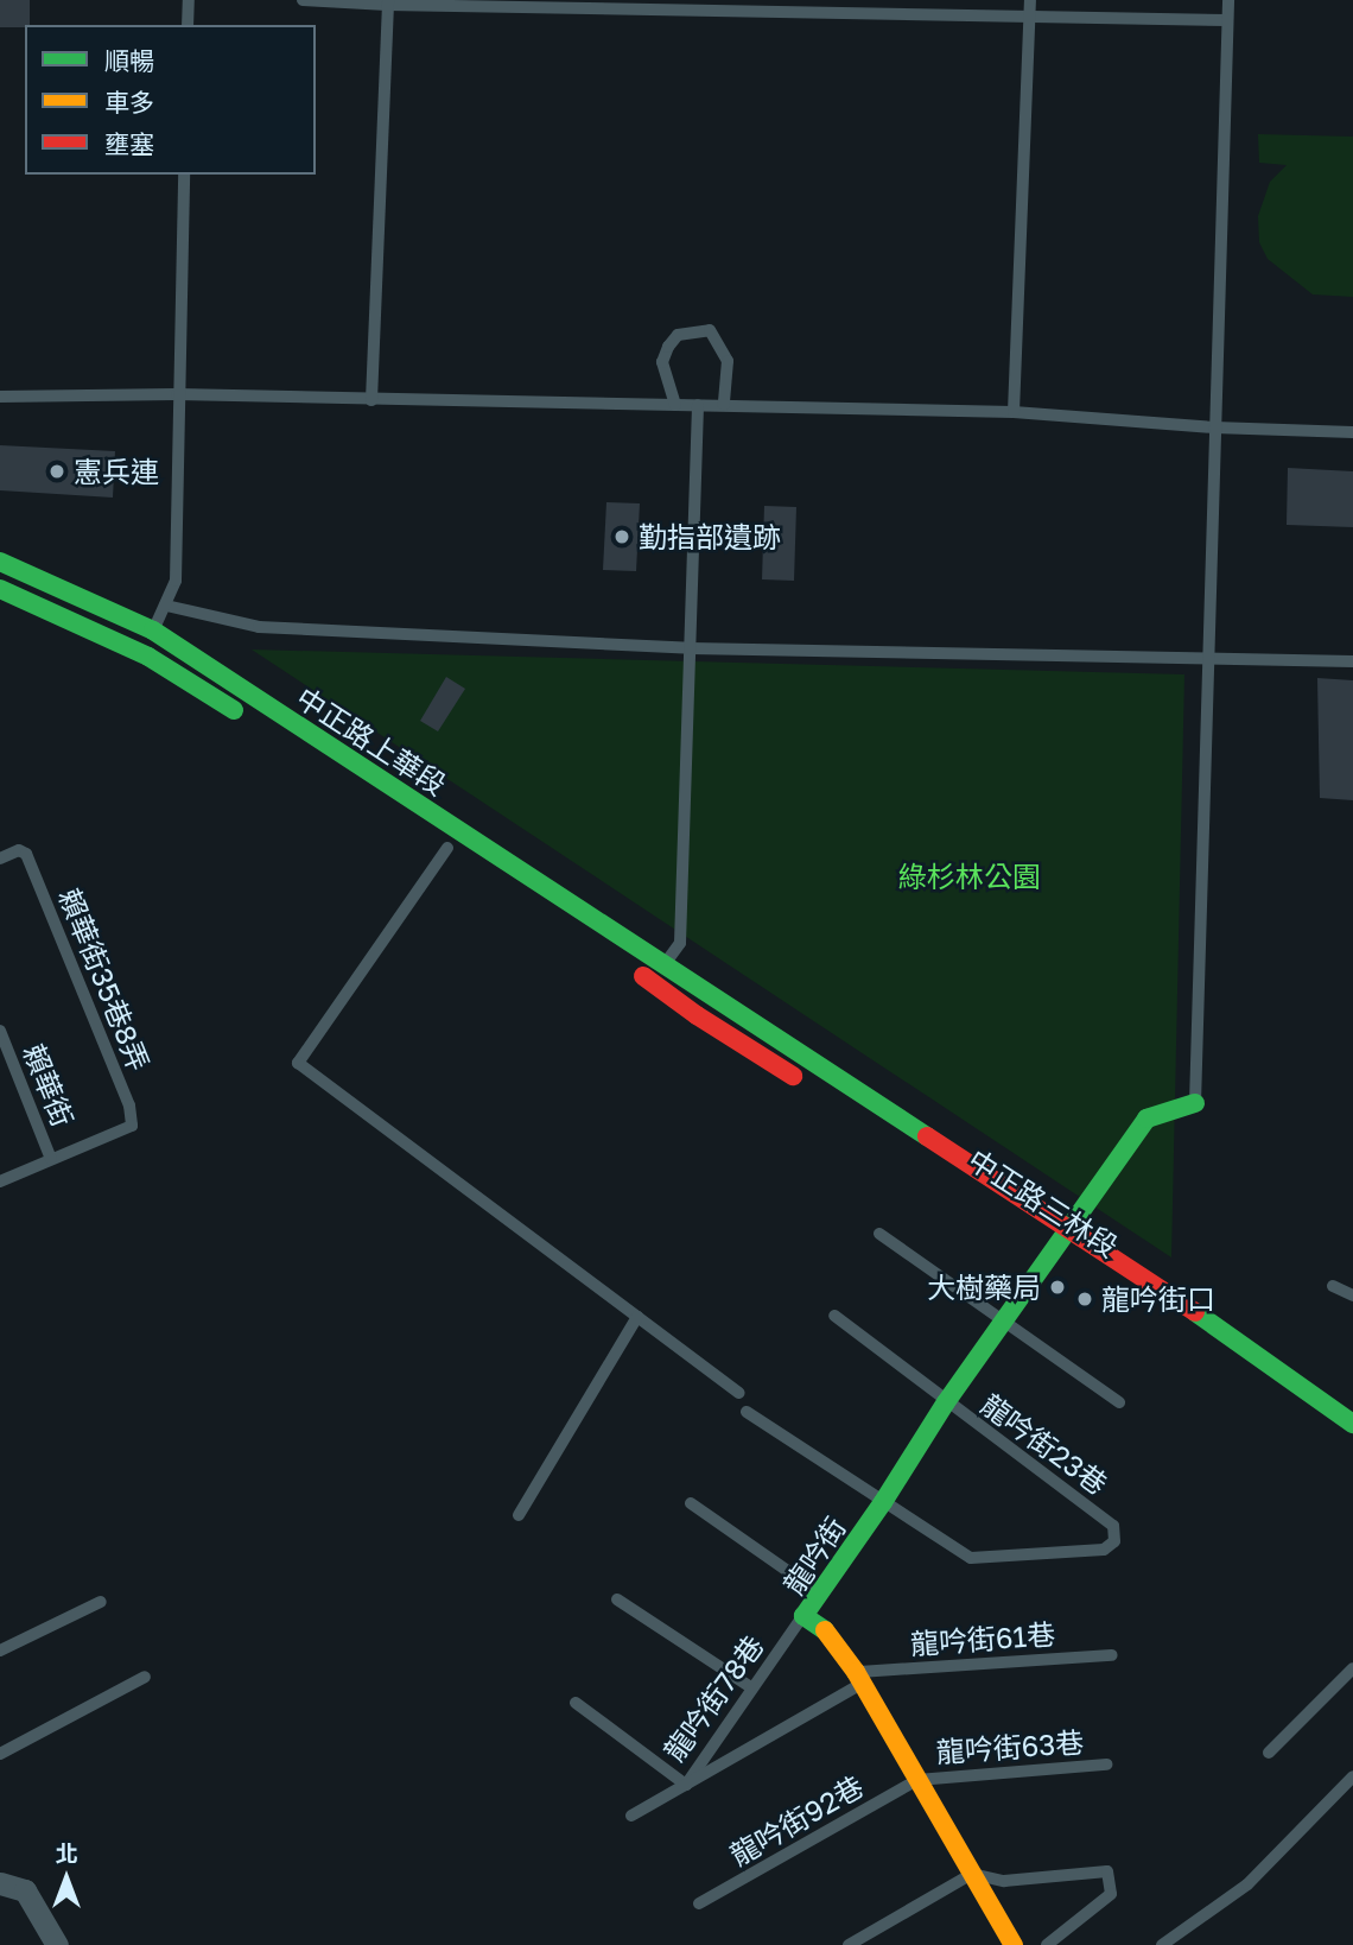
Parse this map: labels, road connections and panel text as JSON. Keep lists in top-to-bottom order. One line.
{"streets":{"main road":["中正路上華段","中正路三林段","龍吟街"],"lane":["賴華街35巷8弄","賴華街","龍吟街23巷","龍吟街61巷","龍吟街78巷","龍吟街63巷","龍吟街92巷"]},"crossings":[["中正路上華段","中正路三林段"],["賴華街35巷8弄","賴華街"],["中正路三林段","龍吟街"],["龍吟街23巷","龍吟街"],["龍吟街","龍吟街61巷"],["龍吟街","龍吟街78巷"],["龍吟街","龍吟街63巷"],["龍吟街","龍吟街92巷"],["龍吟街63巷","龍吟街92巷"]],"parks":["綠杉林公園"],"places":["憲兵連","勤指部遺跡","大樹藥局","龍吟街口"],"legend":["順暢","車多","壅塞"],"north":"top"}
